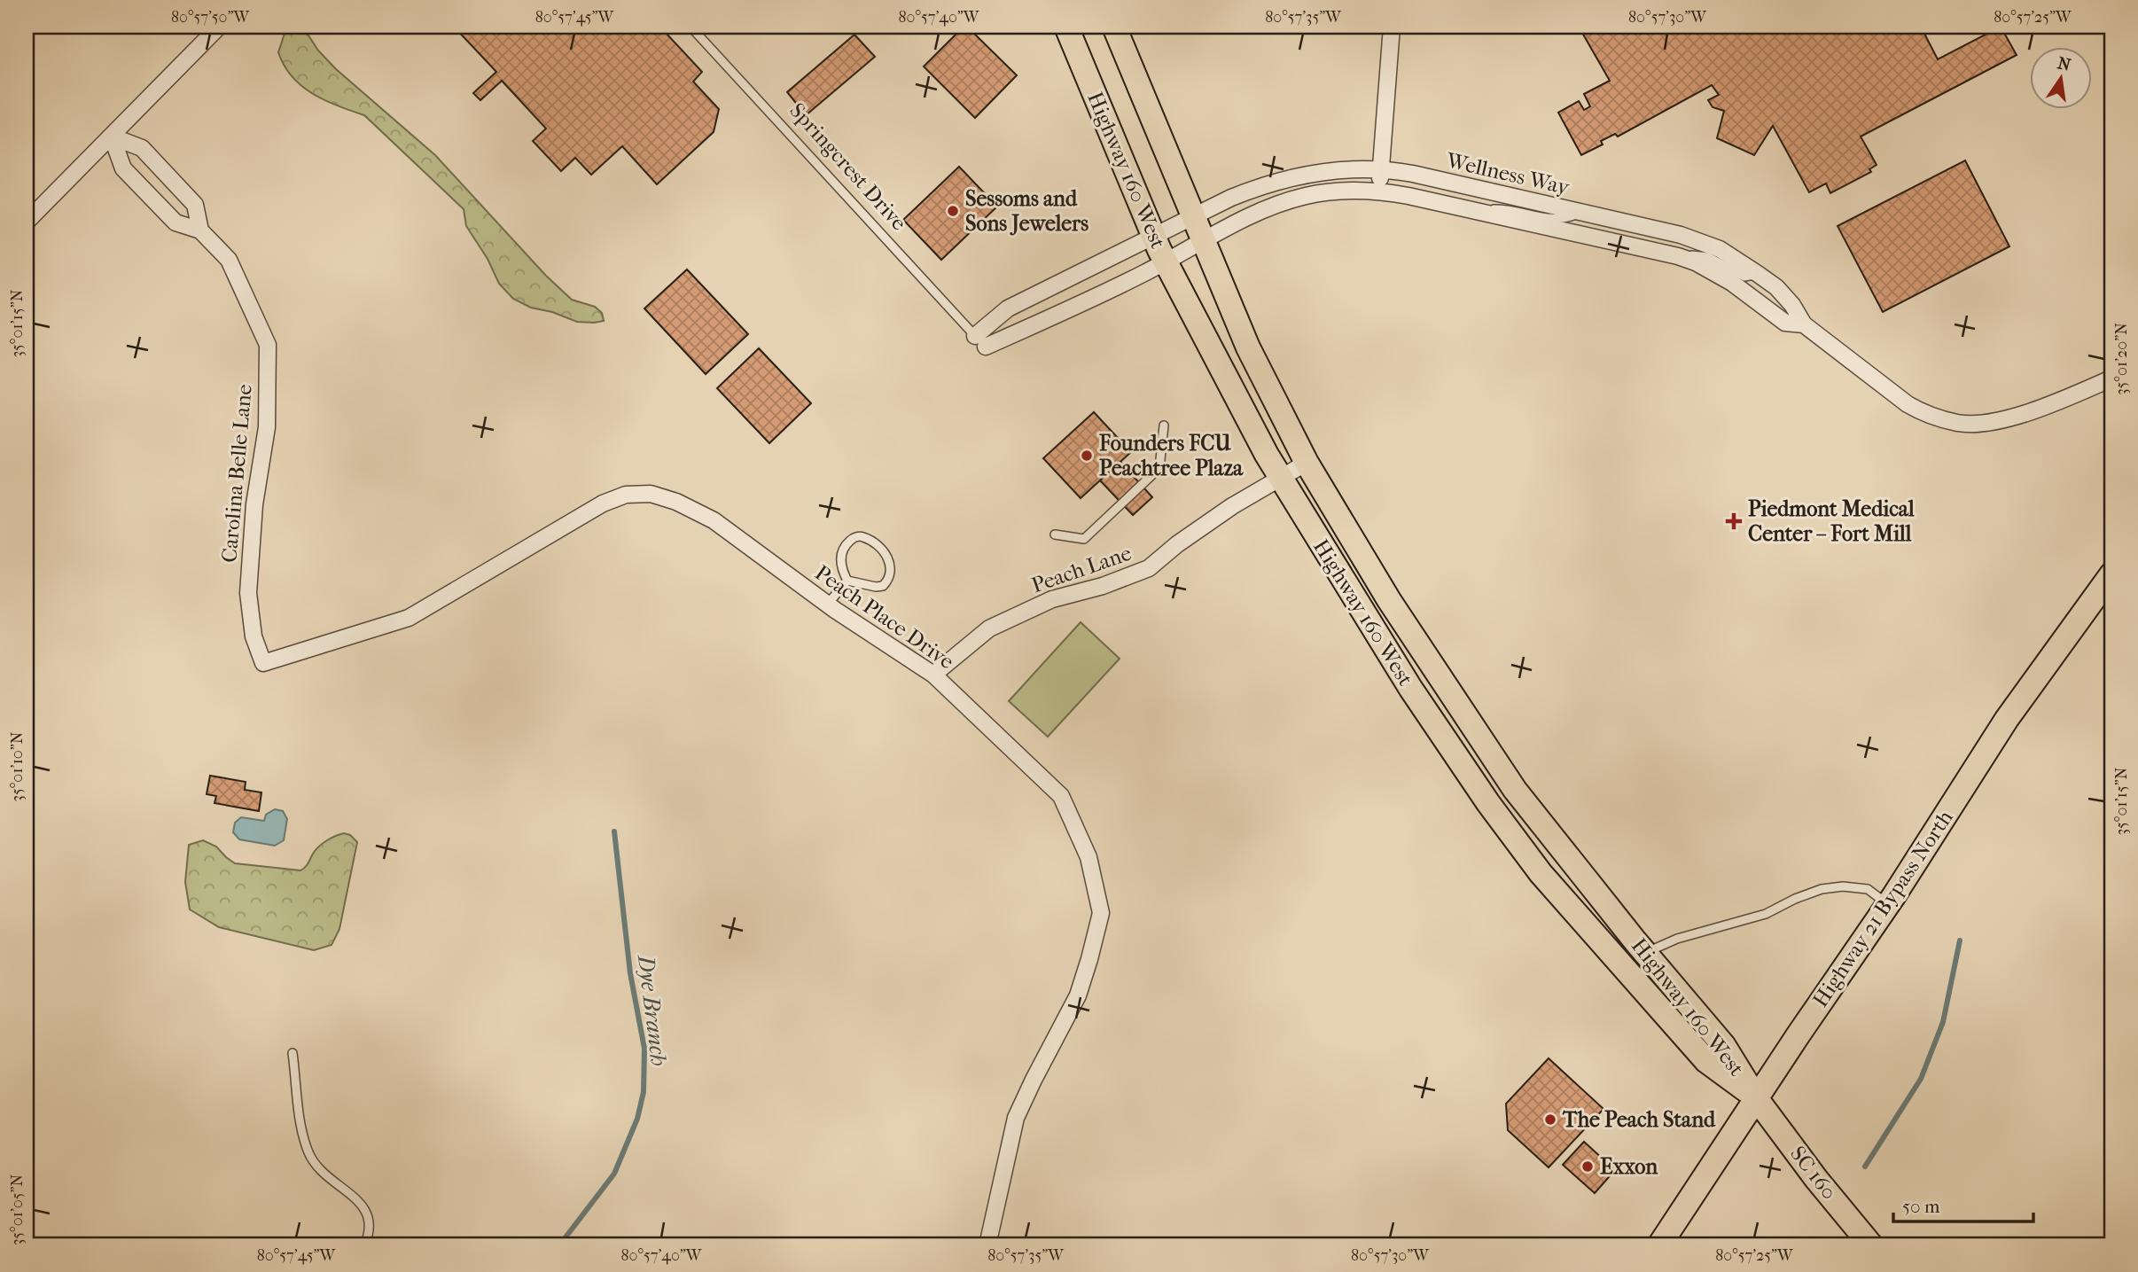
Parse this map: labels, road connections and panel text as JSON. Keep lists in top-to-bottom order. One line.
{"streets":{"main road":["Highway 160 West","Highway 21 Bypass North","SC 160"],"street":["Wellness Way","Carolina Belle Lane","Peach Lane","Peach Place Drive"],"lane":["Springcrest Drive"]},"crossings":[["Highway 160 West","Wellness Way"],["Highway 160 West","Peach Lane"],["Highway 160 West","Highway 21 Bypass North"],["Highway 160 West","SC 160"],["Carolina Belle Lane","Peach Place Drive"],["Peach Lane","Peach Place Drive"],["Highway 21 Bypass North","SC 160"]],"water":["Dye Branch"],"places":{"other":["Sessoms and Sons Jewelers","Founders FCU Peachtree Plaza","The Peach Stand","Exxon"],"health":["Piedmont Medical Center – Fort Mill"]},"scale_bar":"50 m","north":"top","coordinates":["80°57'50\"W","80°57'45\"W","80°57'40\"W","80°57'35\"W","80°57'30\"W","80°57'25\"W","35°01'15\"N","35°01'20\"N","35°01'10\"N","35°01'05\"N"]}
